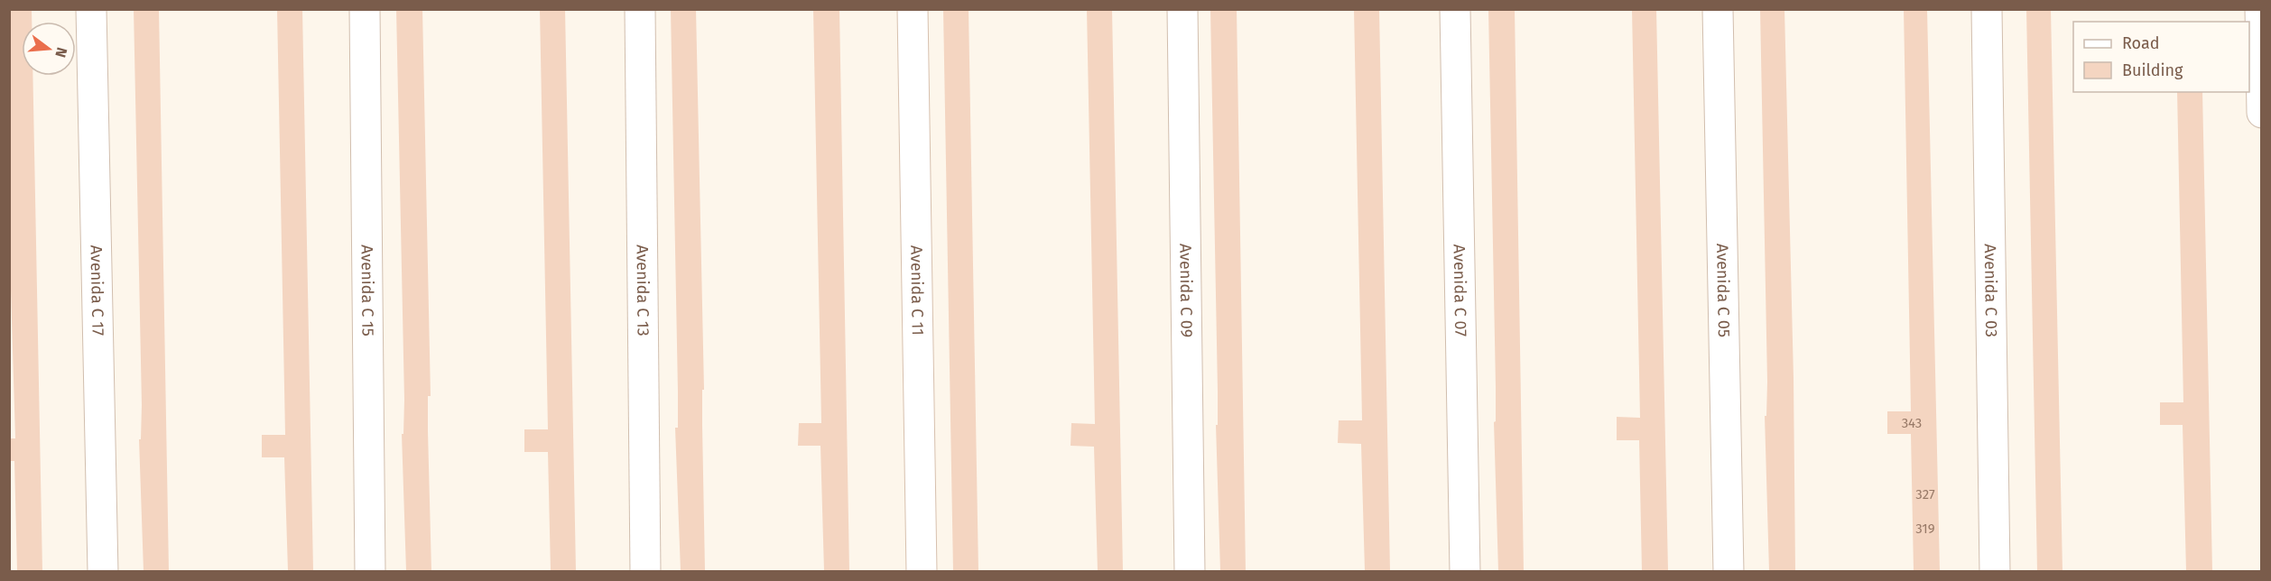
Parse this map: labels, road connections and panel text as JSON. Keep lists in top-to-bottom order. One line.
{"streets":{"street":["Avenida C 17","Avenida C 15","Avenida C 13","Avenida C 11","Avenida C 09","Avenida C 07","Avenida C 05","Avenida C 03"]},"house_numbers":["343","327","319"],"legend":["Road","Building"],"north":"right"}
